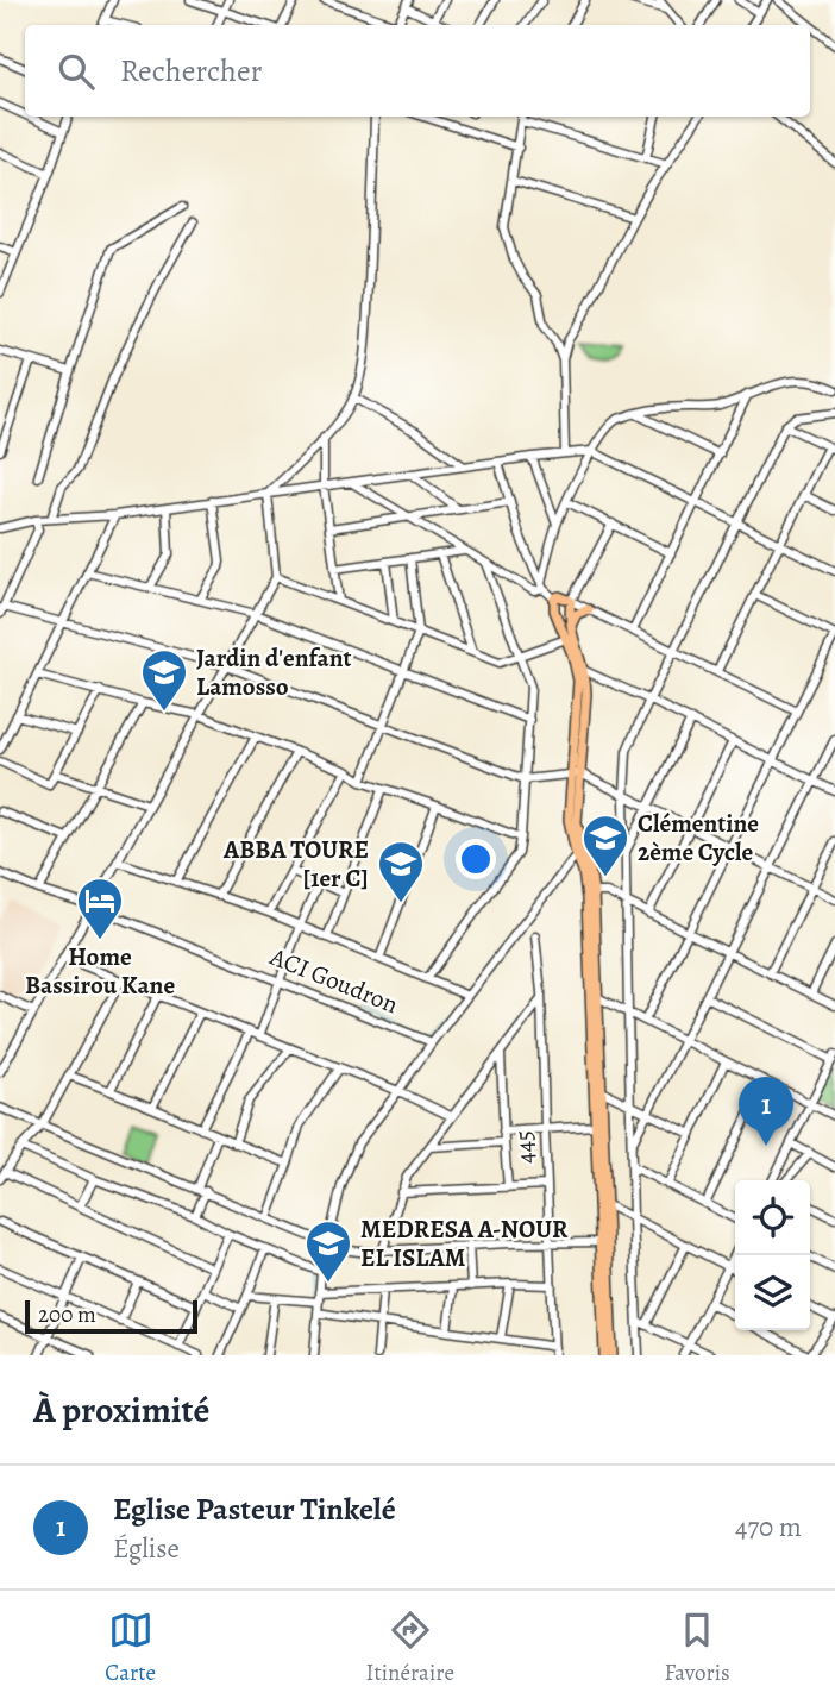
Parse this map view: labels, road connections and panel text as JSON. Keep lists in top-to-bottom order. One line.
{"streets":{"street":["ACI Goudron","445"]},"places":{"school or university":["Jardin d'enfant Lamosso","Clémentine 2ème Cycle","ABBA TOURE [1er C]","MEDRESA A-NOUR EL ISLAM"],"hotel":["Home Bassirou Kane"]},"scale_bar":"200 m","page":{"search":"Rechercher","pins":"1","scale":"200 m","heading":"À proximité","list":[{"mark":"1","name":"Eglise Pasteur Tinkelé","note":"Église","value":"470 m"}],"nav":["Carte","Itinéraire","Favoris"]}}
